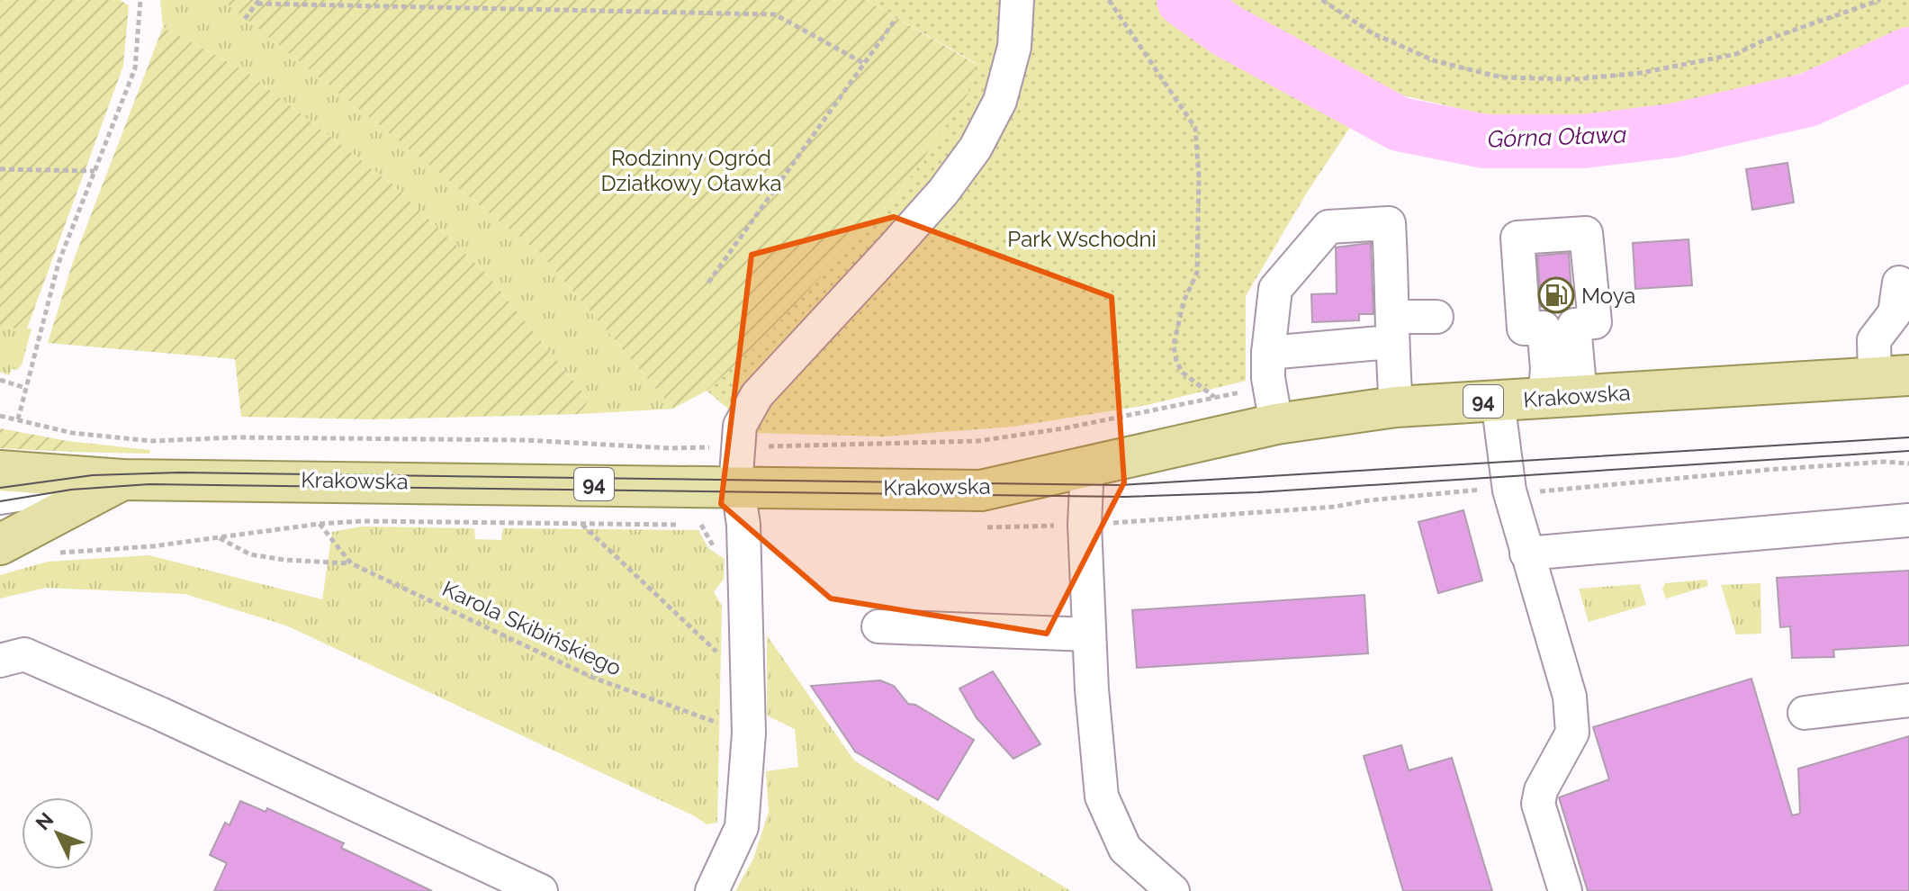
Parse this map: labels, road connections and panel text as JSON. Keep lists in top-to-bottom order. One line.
{"streets":{"main road":["Krakowska","94"],"path":["Karola Skibińskiego"]},"crossings":[["Krakowska","94"]],"water":["Górna Oława"],"parks":["Rodzinny Ogród Działkowy Oławka","Park Wschodni"],"places":{"fuel station":["Moya"]},"north":"top left"}
